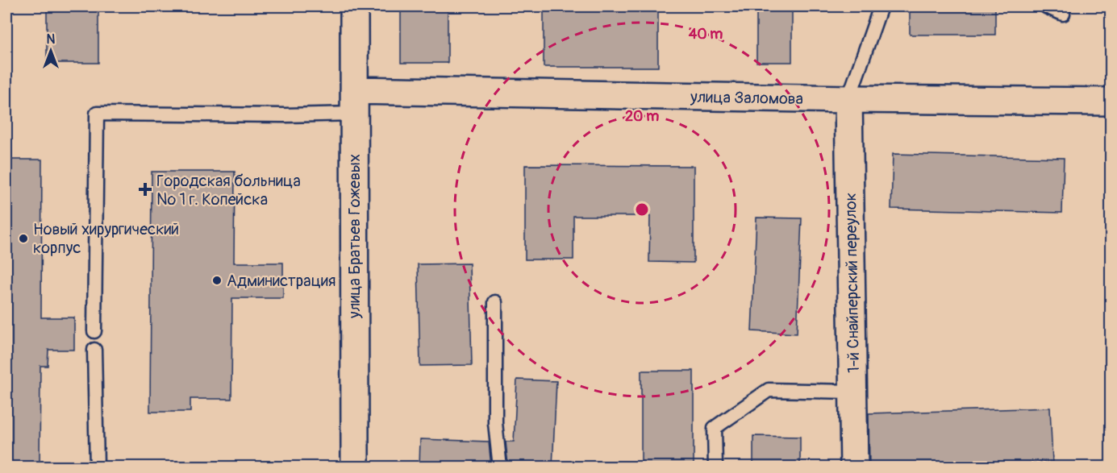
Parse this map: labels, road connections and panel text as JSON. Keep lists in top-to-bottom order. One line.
{"streets":{"street":["улица Заломова","улица Братьев Гожевых","1-й Снайперский переулок"]},"crossings":[["улица Заломова","улица Братьев Гожевых"],["улица Заломова","1-й Снайперский переулок"]],"places":{"health":["Городская больница № 1 г. Копейска"],"other":["Новый хирургический корпус","Администрация"]},"north":"top","rings":["40 m","20 m"]}
